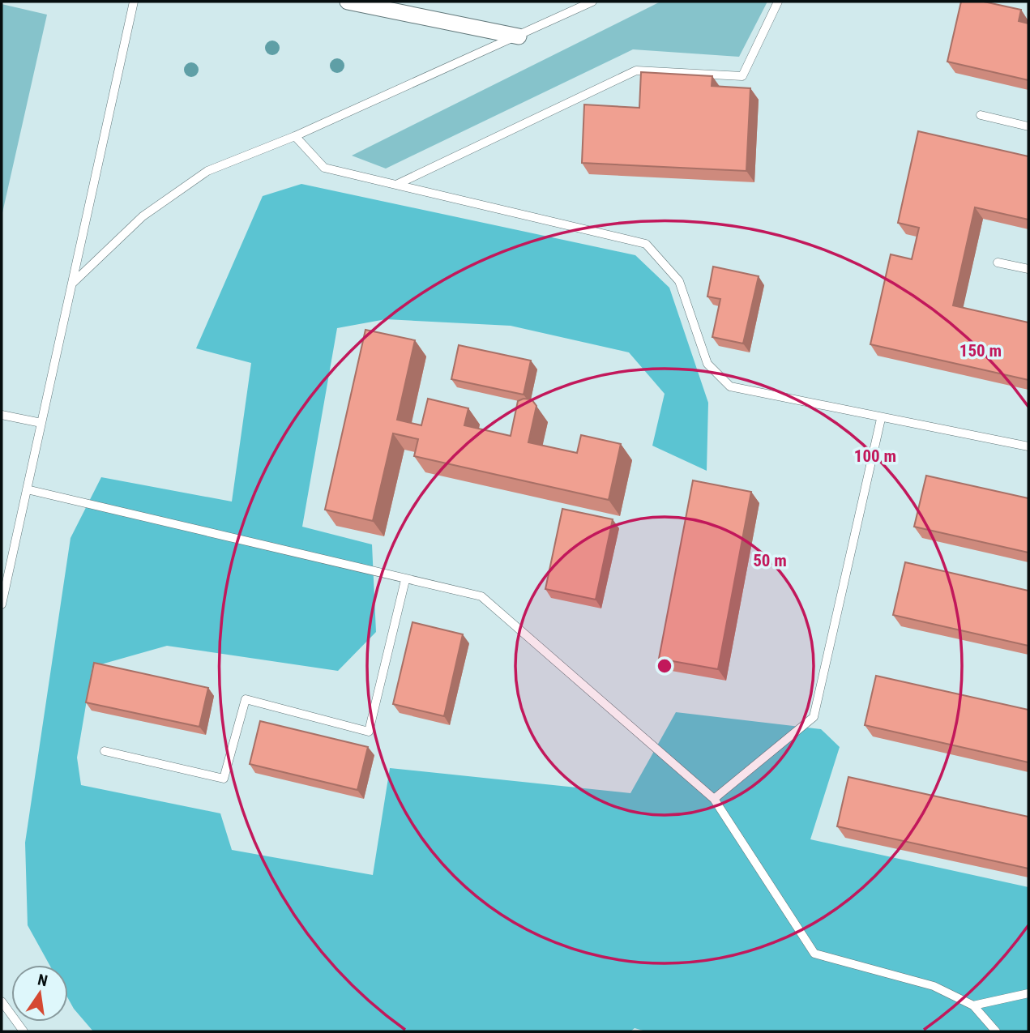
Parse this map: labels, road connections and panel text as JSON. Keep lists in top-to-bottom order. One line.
{"north":"top","rings":["150 m","100 m","50 m"]}
